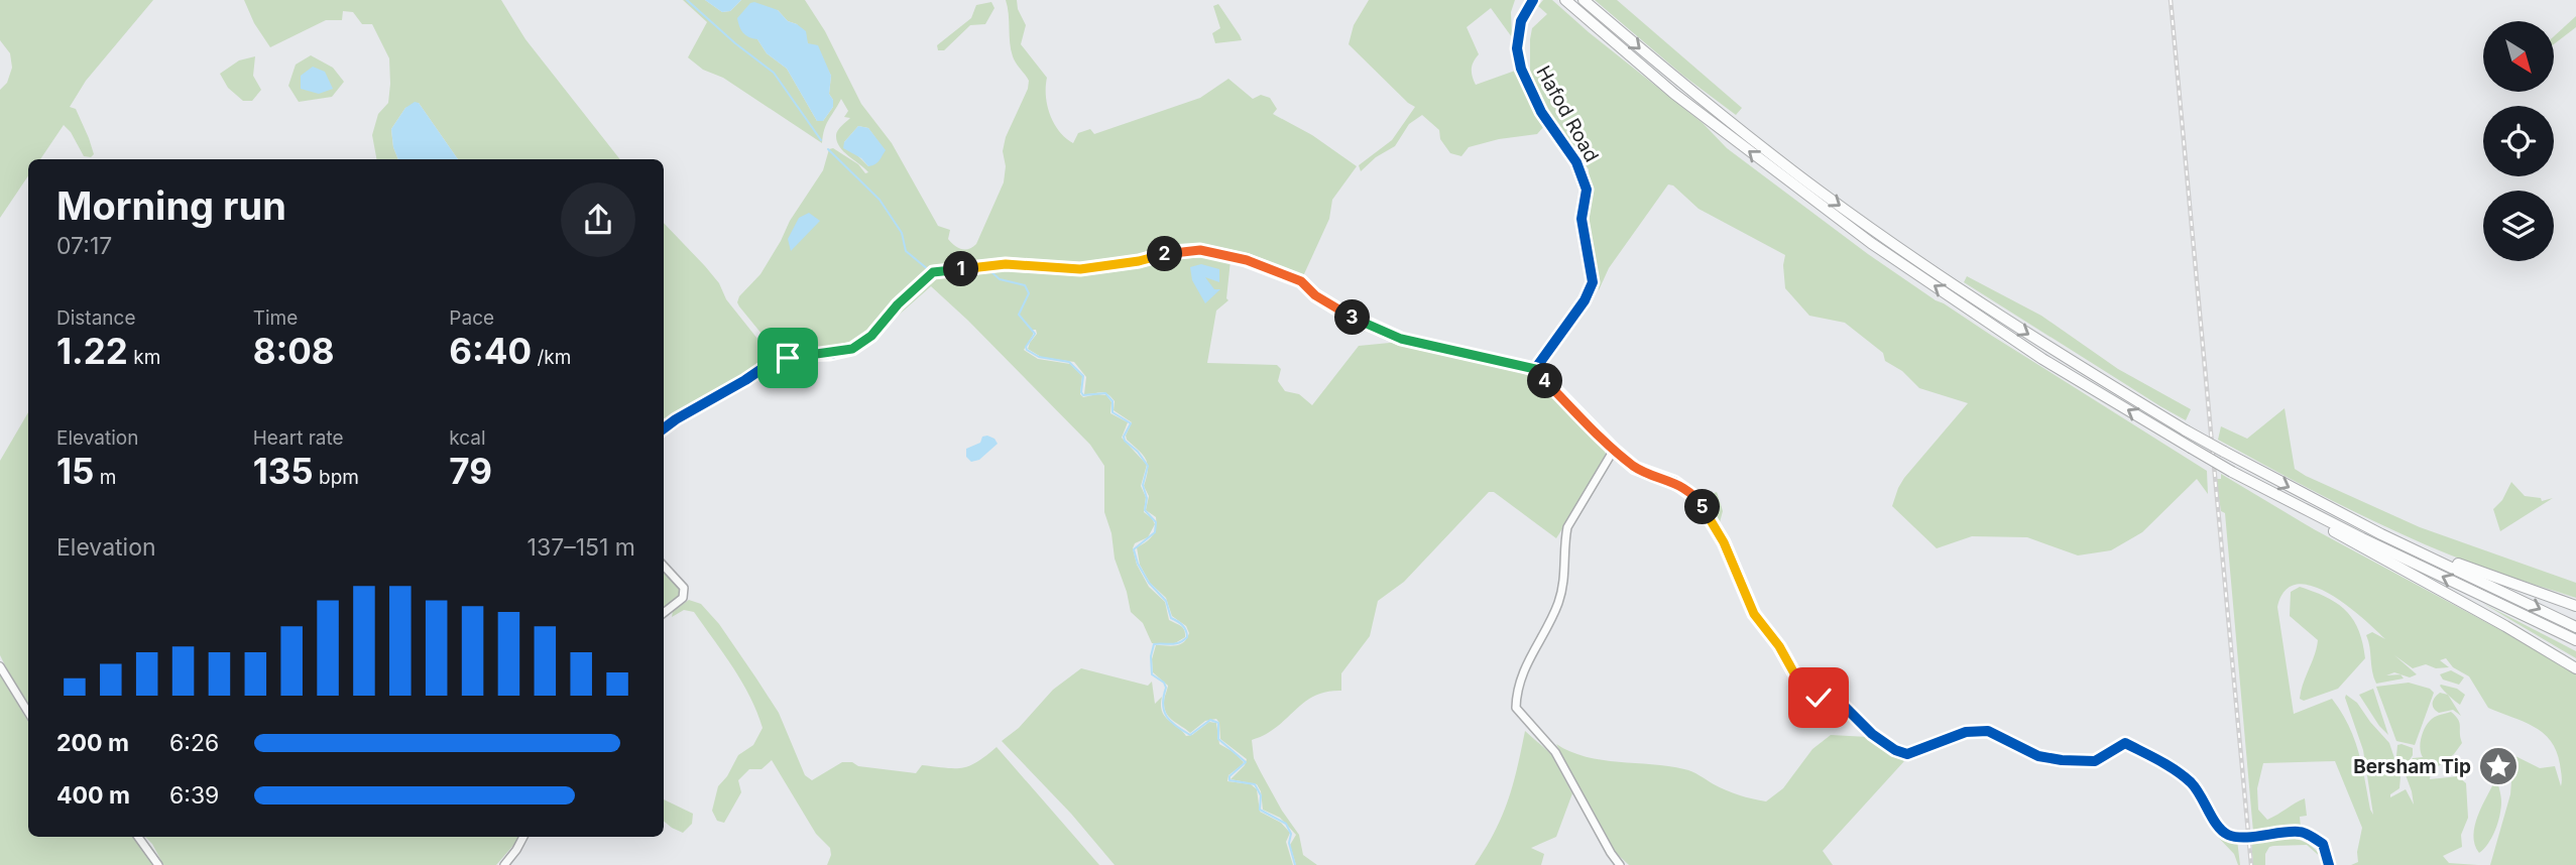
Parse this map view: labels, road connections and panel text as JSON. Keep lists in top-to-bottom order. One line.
{"streets":{"street":["Hafod Road"]},"places":{"place":["Bersham Tip"]},"north":"bottom right","page":{"heading":["Morning run","07:17"],"pins":["2","1","3","4","5"],"stats":[["Distance","1.22 km"],["Time","8:08"],["Pace","6:40 /km"],["Elevation","15 m"],["Heart rate","135 bpm"],["kcal","79"]],"chart":["Elevation","137–151 m"],"list":[{"name":"200 m","note":"6:26"},{"name":"400 m","note":"6:39"}]}}
